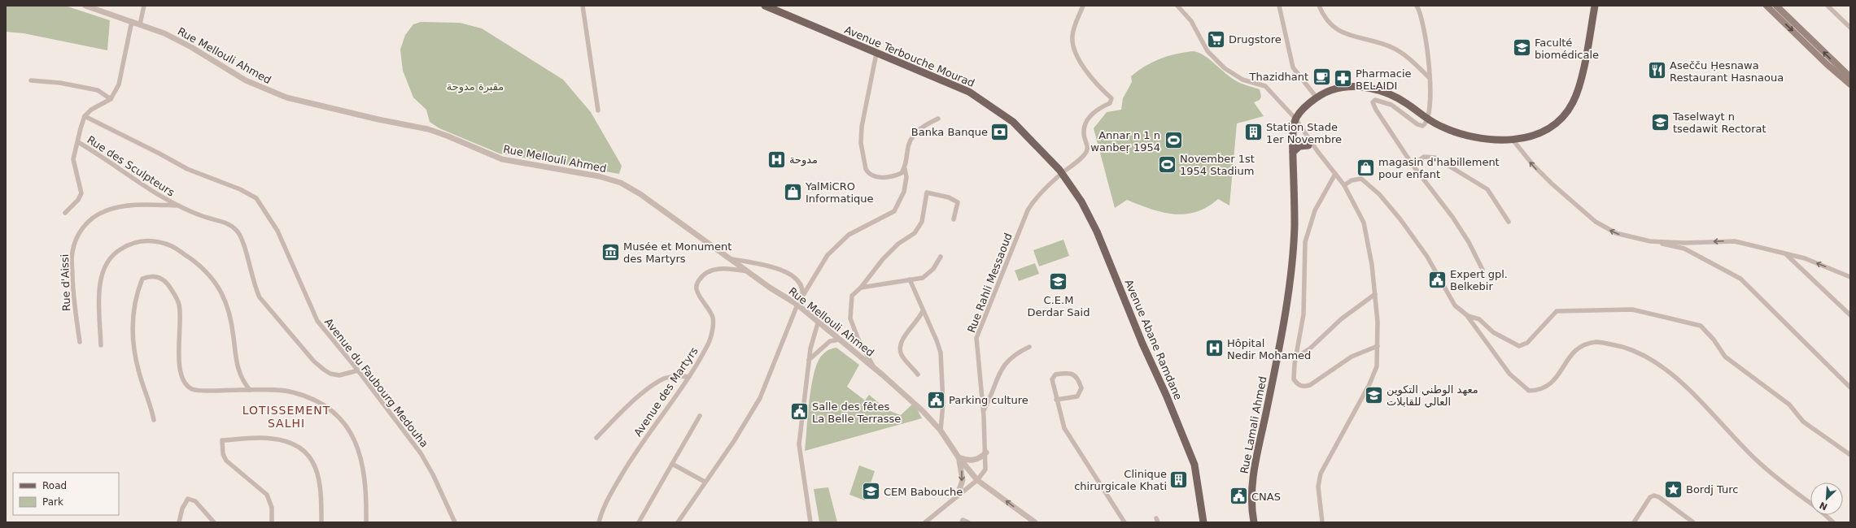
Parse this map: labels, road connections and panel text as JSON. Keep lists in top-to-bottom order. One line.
{"streets":{"main road":["Avenue Terbouche Mourad","Avenue Abane Ramdane","Rue Lamali Ahmed"],"street":["Rue Mellouli Ahmed","Rue des Sculpteurs","Rue d'Aissi","Rue Rahli Messaoud","Avenue du Faubourg Medouha","Avenue des Martyrs"]},"crossings":[["Rue Mellouli Ahmed","Rue Rahli Messaoud"],["Rue Mellouli Ahmed","Avenue des Martyrs"],["Avenue Terbouche Mourad","Rue Rahli Messaoud"],["Avenue Terbouche Mourad","Avenue Abane Ramdane"],["Rue des Sculpteurs","Rue d'Aissi"],["Rue des Sculpteurs","Avenue du Faubourg Medouha"],["Rue Rahli Messaoud","Avenue Abane Ramdane"]],"districts":["LOTISSEMENT SALHI"],"parks":["مقبرة مدوحة"],"places":{"supermarket":["Drugstore"],"school or university":["Faculté biomédicale","Taselwayt n tsedawit Rectorat","C.E.M Derdar Said","معهد الوطني التكوين العالي للقابلات","CEM Babouche"],"restaurant":["Asečču Ḥesnawa Restaurant Hasnaoua"],"cafe":["Thazidhant"],"pharmacy":["Pharmacie BELAIDI"],"bank":["Banka Banque"],"building":["Station Stade 1er Novembre","Clinique chirurgicale Khati"],"sports":["Annar n 1 n wanbeṛ 1954","November 1st 1954 Stadium"],"hospital":["مدوحة","Hôpital Nedir Mohamed"],"shop":["magasin d'habillement pour enfant","YalMiCRO Informatique"],"museum":["Musée et Monument des Martyrs"],"public building":["Expert gpl. Belkebir","Parking culture","Salle des fêtes La Belle Terrasse","CNAS"],"place":["Bordj Turc"]},"legend":["Road","Park"],"north":"bottom left"}
